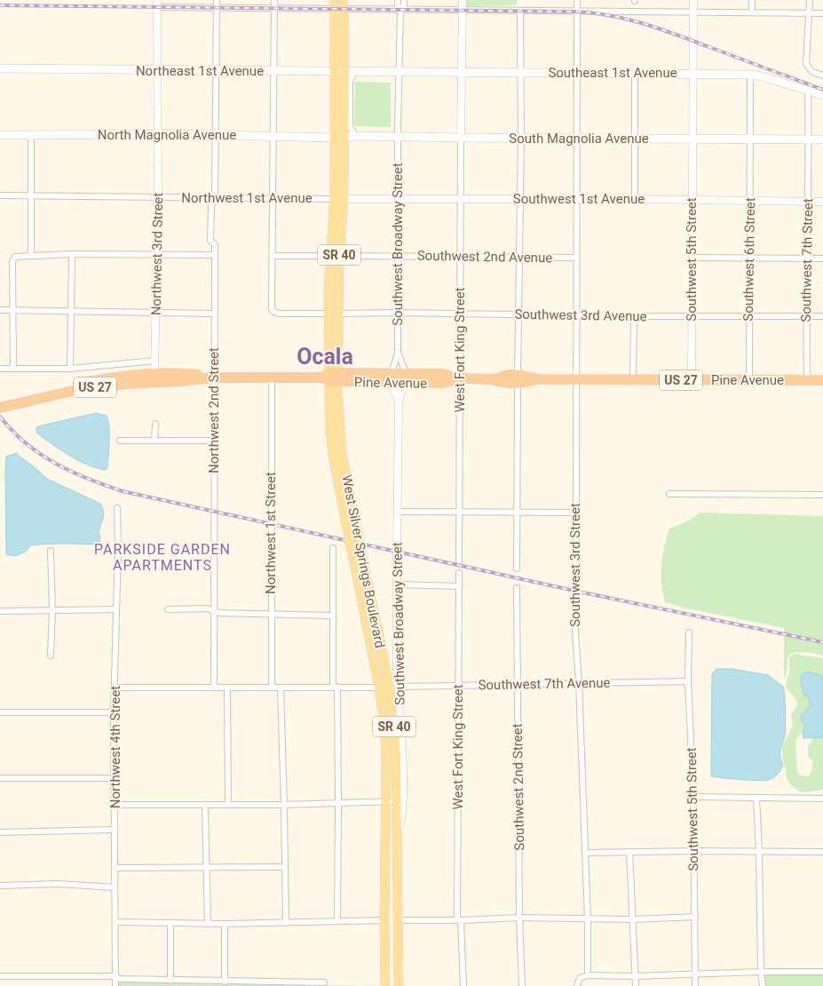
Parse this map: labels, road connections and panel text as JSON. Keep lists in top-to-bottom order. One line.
{"streets":{"highway":["US 27","Pine Avenue"],"main road":["Northeast 1st Avenue","Southeast 1st Avenue","North Magnolia Avenue","South Magnolia Avenue","SR 40","West Silver Springs Boulevard"],"street":["Northwest 1st Avenue","Southwest 1st Avenue","Southwest Broadway Street","Northwest 3rd Street","Southwest 2nd Avenue","Southwest 5th Street","Southwest 6th Street","Southwest 7th Street","Southwest 3rd Avenue","West Fort King Street","Northwest 2nd Street","Northwest 1st Street","Southwest 3rd Street","Southwest 7th Avenue","Northwest 4th Street","Southwest 2nd Street"]},"crossings":[["Northeast 1st Avenue","Southeast 1st Avenue"],["Northeast 1st Avenue","Southwest Broadway Street"],["Northeast 1st Avenue","Northwest 3rd Street"],["Northeast 1st Avenue","SR 40"],["Northeast 1st Avenue","Northwest 2nd Street"],["Southeast 1st Avenue","Southwest Broadway Street"],["Southeast 1st Avenue","Southwest 5th Street"],["Southeast 1st Avenue","Southwest 6th Street"],["Southeast 1st Avenue","Southwest 7th Street"],["Southeast 1st Avenue","Southwest 3rd Street"],["North Magnolia Avenue","South Magnolia Avenue"],["North Magnolia Avenue","Northwest 3rd Street"],["North Magnolia Avenue","SR 40"],["North Magnolia Avenue","Northwest 2nd Street"],["North Magnolia Avenue","West Silver Springs Boulevard"],["South Magnolia Avenue","Southwest Broadway Street"],["South Magnolia Avenue","SR 40"],["South Magnolia Avenue","Southwest 5th Street"],["South Magnolia Avenue","Southwest 6th Street"],["South Magnolia Avenue","Southwest 7th Street"],["South Magnolia Avenue","West Fort King Street"],["South Magnolia Avenue","West Silver Springs Boulevard"],["South Magnolia Avenue","Southwest 3rd Street"],["Northwest 1st Avenue","Southwest 1st Avenue"],["Northwest 1st Avenue","Northwest 3rd Street"],["Northwest 1st Avenue","Northwest 2nd Street"],["Northwest 1st Avenue","West Silver Springs Boulevard"],["Southwest 1st Avenue","Southwest Broadway Street"],["Southwest 1st Avenue","Southwest 5th Street"],["Southwest 1st Avenue","Southwest 6th Street"],["Southwest 1st Avenue","Southwest 7th Street"],["Southwest 1st Avenue","West Fort King Street"],["Southwest 1st Avenue","West Silver Springs Boulevard"],["Southwest 1st Avenue","Southwest 3rd Street"],["Southwest Broadway Street","Southwest 2nd Avenue"],["Southwest Broadway Street","Southwest 3rd Avenue"],["Southwest Broadway Street","Pine Avenue"],["Southwest Broadway Street","West Silver Springs Boulevard"],["Southwest Broadway Street","Southwest 7th Avenue"],["Northwest 3rd Street","Pine Avenue"],["SR 40","West Silver Springs Boulevard"],["Southwest 2nd Avenue","West Fort King Street"],["Southwest 2nd Avenue","West Silver Springs Boulevard"],["Southwest 2nd Avenue","Southwest 3rd Street"],["Southwest 5th Street","Southwest 3rd Avenue"],["Southwest 5th Street","Pine Avenue"],["Southwest 5th Street","Southwest 7th Avenue"],["Southwest 6th Street","Southwest 3rd Avenue"],["Southwest 6th Street","Pine Avenue"],["Southwest 7th Street","Southwest 3rd Avenue"],["Southwest 7th Street","Pine Avenue"],["Southwest 3rd Avenue","West Fort King Street"],["Southwest 3rd Avenue","West Silver Springs Boulevard"],["Southwest 3rd Avenue","Southwest 3rd Street"],["West Fort King Street","Pine Avenue"],["West Fort King Street","Southwest 7th Avenue"],["Pine Avenue","Northwest 2nd Street"],["Pine Avenue","Northwest 1st Street"],["Pine Avenue","West Silver Springs Boulevard"],["Pine Avenue","Southwest 3rd Street"],["Southwest 3rd Street","Southwest 7th Avenue"],["Southwest 7th Avenue","Southwest 2nd Street"]],"districts":["Ocala","PARKSIDE GARDEN APARTMENTS"]}
